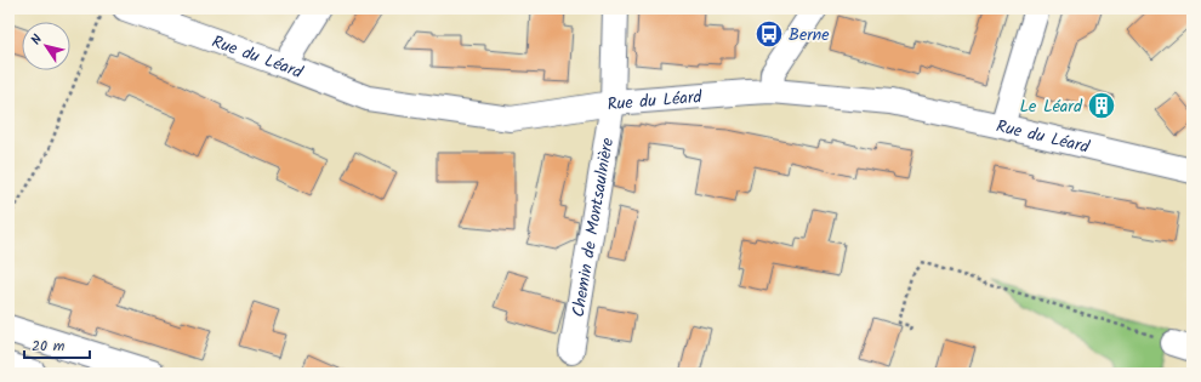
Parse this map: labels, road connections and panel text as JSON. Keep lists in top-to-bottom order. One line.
{"streets":{"street":["Rue du Léard","Chemin de Montsaulnière"]},"crossings":[["Rue du Léard","Chemin de Montsaulnière"]],"places":{"bus stop":["Berne"],"building":["Le Léard"]},"scale_bar":"20 m","north":"top left"}
